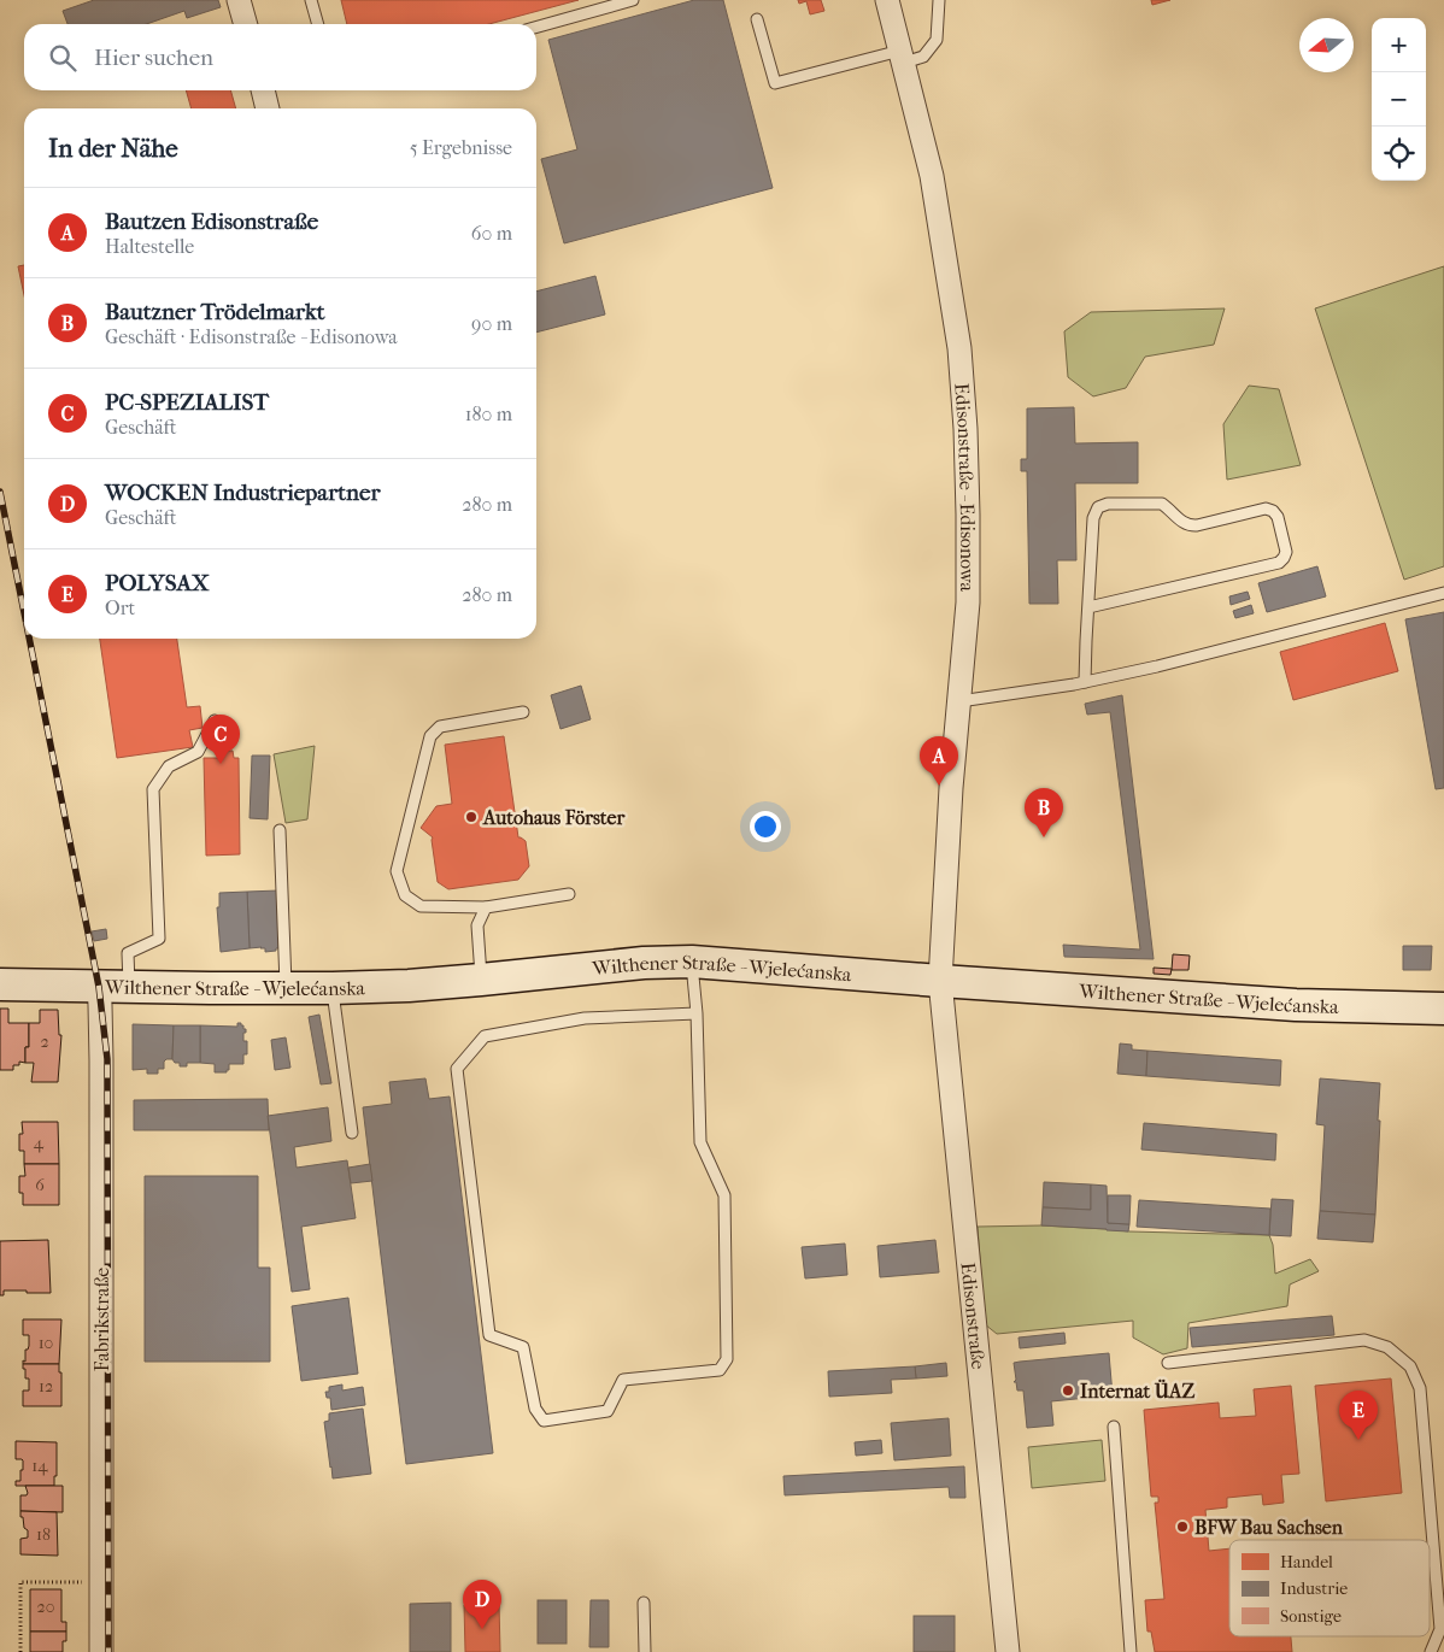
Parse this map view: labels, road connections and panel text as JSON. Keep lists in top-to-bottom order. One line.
{"streets":{"main road":["Wilthener Straße - Wjelećanska"],"street":["Edisonstraße - Edisonowa","Edisonstraße","Fabrikstraße"]},"crossings":[["Edisonstraße - Edisonowa","Wilthener Straße - Wjelećanska"],["Edisonstraße - Edisonowa","Edisonstraße"],["Wilthener Straße - Wjelećanska","Edisonstraße"],["Wilthener Straße - Wjelećanska","Fabrikstraße"]],"places":["Autohaus Förster","Internat ÜAZ","BFW Bau Sachsen"],"house_numbers":["2","4","6","10","12","14","18","20"],"legend":["Handel","Industrie","Sonstige"],"north":"left","page":{"map_buttons":["+","−"],"search":"Hier suchen","heading":["In der Nähe","5 Ergebnisse"],"list":[{"mark":"A","name":"Bautzen Edisonstraße","note":"Haltestelle","value":"60 m"},{"mark":"B","name":"Bautzner Trödelmarkt","note":"Geschäft · Edisonstraße - Edisonowa","value":"90 m"},{"mark":"C","name":"PC-SPEZIALIST","note":"Geschäft","value":"180 m"},{"mark":"D","name":"WOCKEN Industriepartner","note":"Geschäft","value":"280 m"},{"mark":"E","name":"POLYSAX","note":"Ort","value":"280 m"}],"pins":["C","A","B","E","D"]}}
